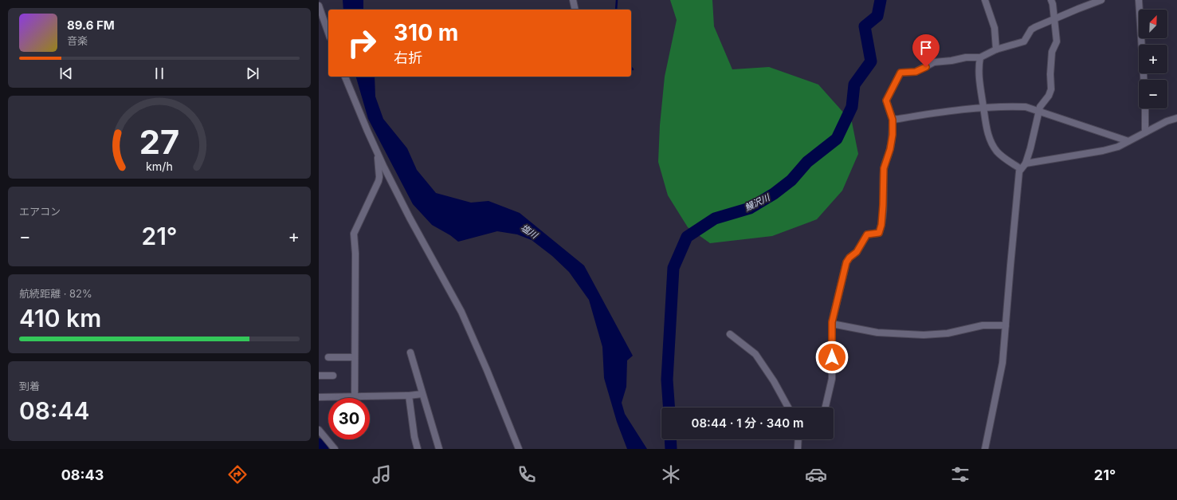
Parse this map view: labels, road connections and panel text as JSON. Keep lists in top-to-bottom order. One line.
{"water":["鰻沢川","塩川"],"north":"top right","page":{"map_buttons":["+","−"],"turn":["310 m","右折"],"song":["89.6 FM","音楽"],"tile":["エアコン",["航続距離 · 82%","410 km"],["到着","08:44"]],"heat":["−","21°","+"],"limit":"30","trip":"08:44 · 1 分 · 340 m","tabs":["08:43","21°"],"gauge":["27","km/h"]}}
